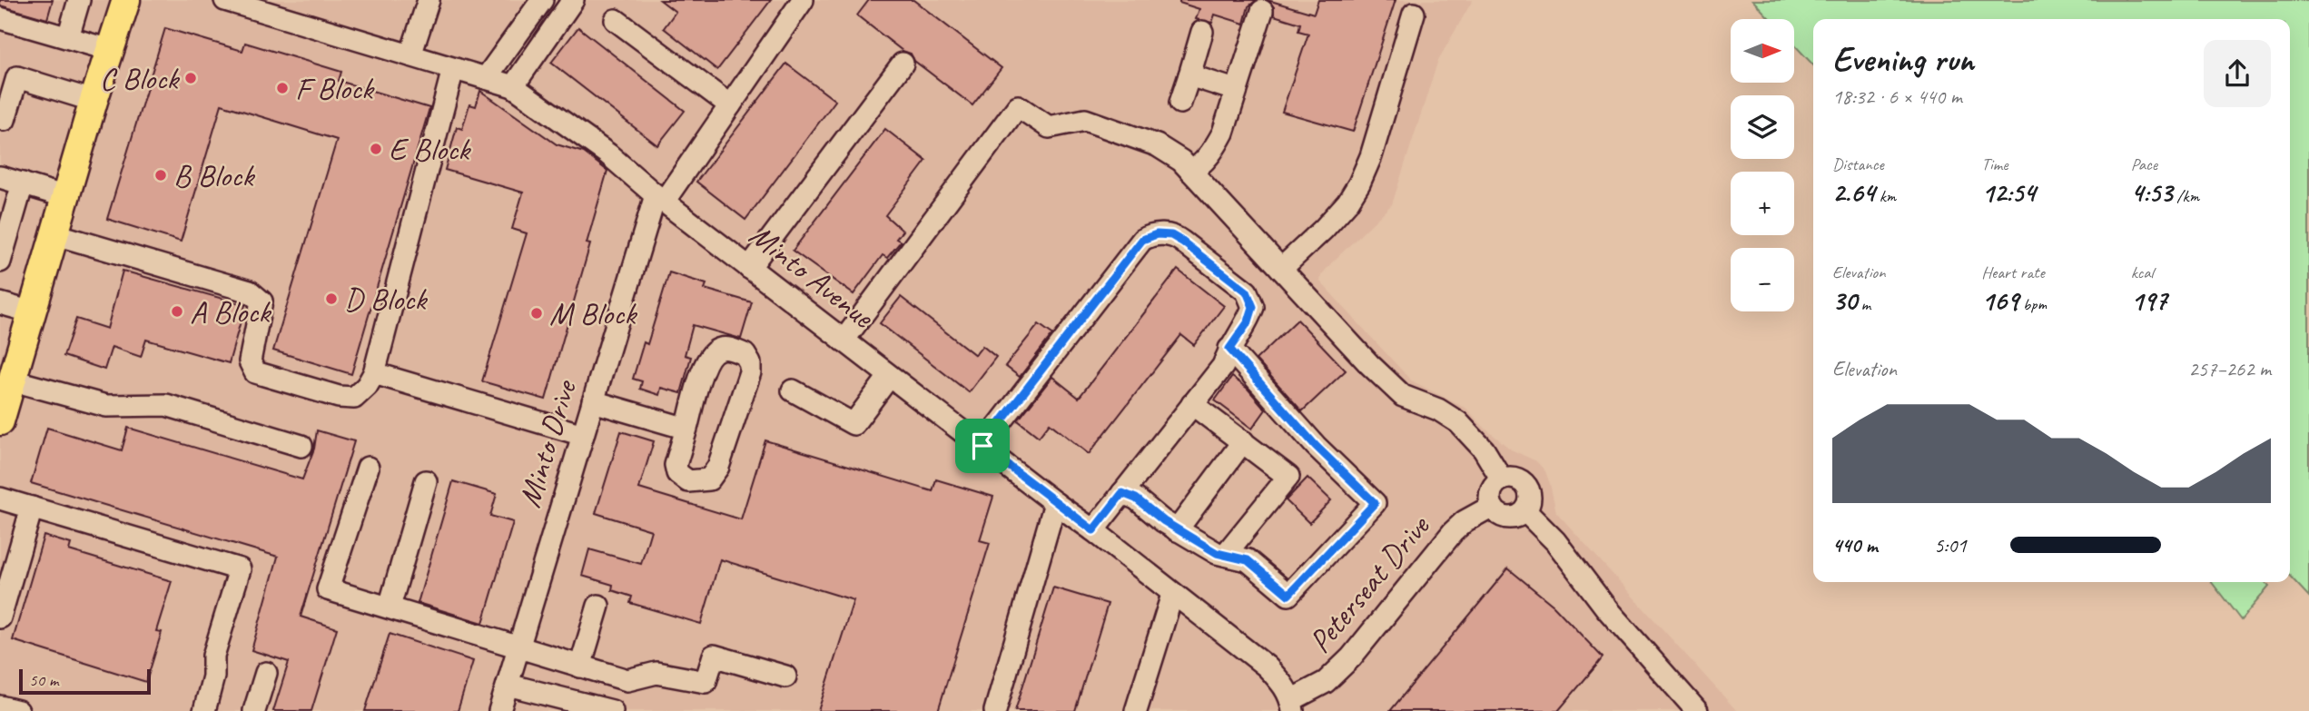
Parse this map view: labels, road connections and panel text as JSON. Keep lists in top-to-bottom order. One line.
{"streets":{"street":["Minto Avenue","Minto Drive","Peterseat Drive"]},"crossings":[["Minto Avenue","Minto Drive"],["Minto Avenue","Peterseat Drive"]],"places":["C Block","F Block","E Block","B Block","D Block","A Block","M Block"],"scale_bar":"50 m","north":"right","page":{"map_buttons":["+","−"],"heading":["Evening run","18:32 · 6 × 440 m"],"stats":[["Distance","2.64 km"],["Time","12:54"],["Pace","4:53 /km"],["Elevation","30 m"],["Heart rate","169 bpm"],["kcal","197"]],"chart":["Elevation","257–262 m"],"list":[{"name":"440 m","note":"5:01"}],"scale":"50 m"}}
